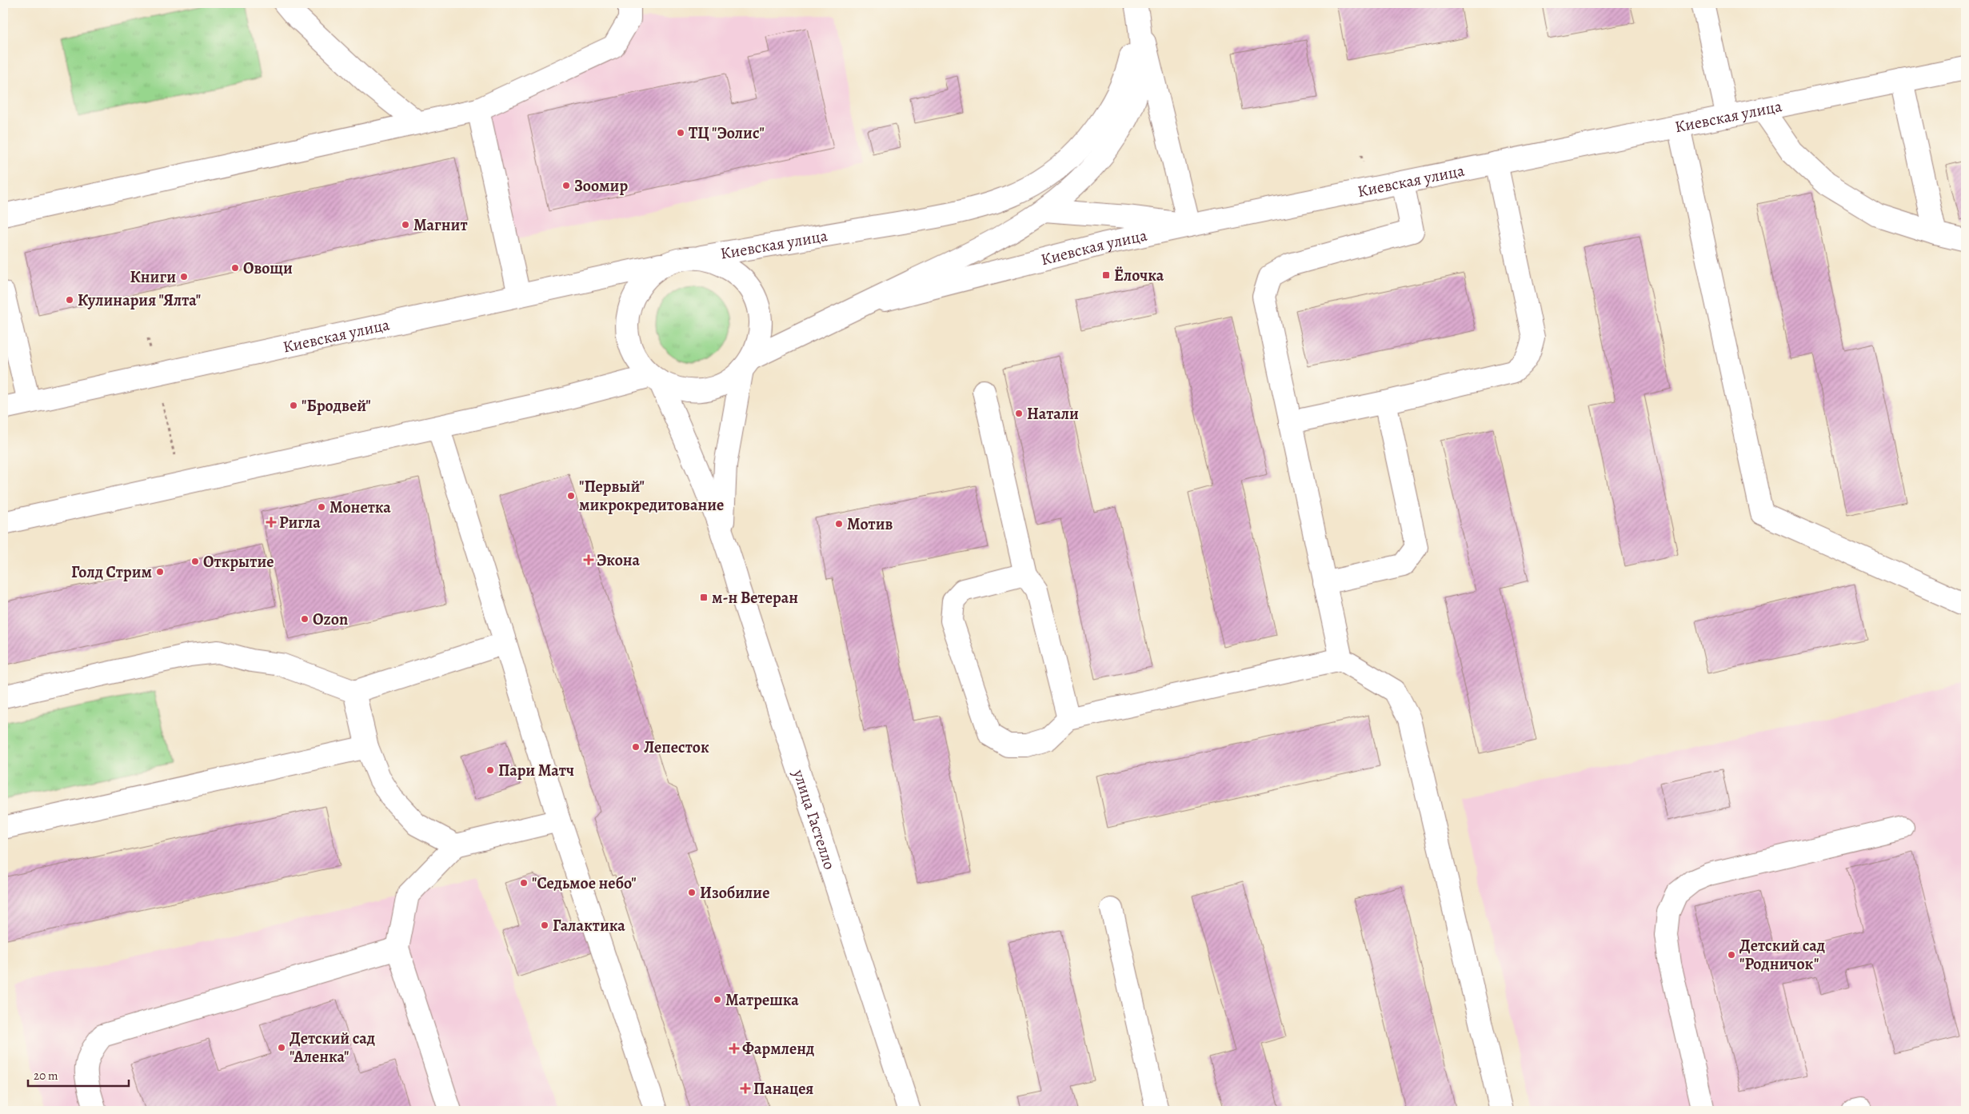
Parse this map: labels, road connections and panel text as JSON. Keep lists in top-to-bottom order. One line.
{"streets":{"main road":["Киевская улица","улица Гастелло"]},"places":{"other":["ТЦ \"Эолис\"","Зоомир","Магнит","Овощи","Книги","Кулинария \"Ялта\"","\"Бродвей\"","Натали","\"Первый\" микрокредитование","Монетка","Мотив","Открытие","Голд Стрим","Ozon","Лепесток","Пари Матч","\"Седьмое небо\"","Изобилие","Галактика","Детский сад \"Родничок\"","Матрешка","Детский сад \"Аленка\""],"transit":["Ёлочка","м-н Ветеран"],"health":["Ригла","Экона","Фармленд","Панацея"]},"scale_bar":"20 m"}
